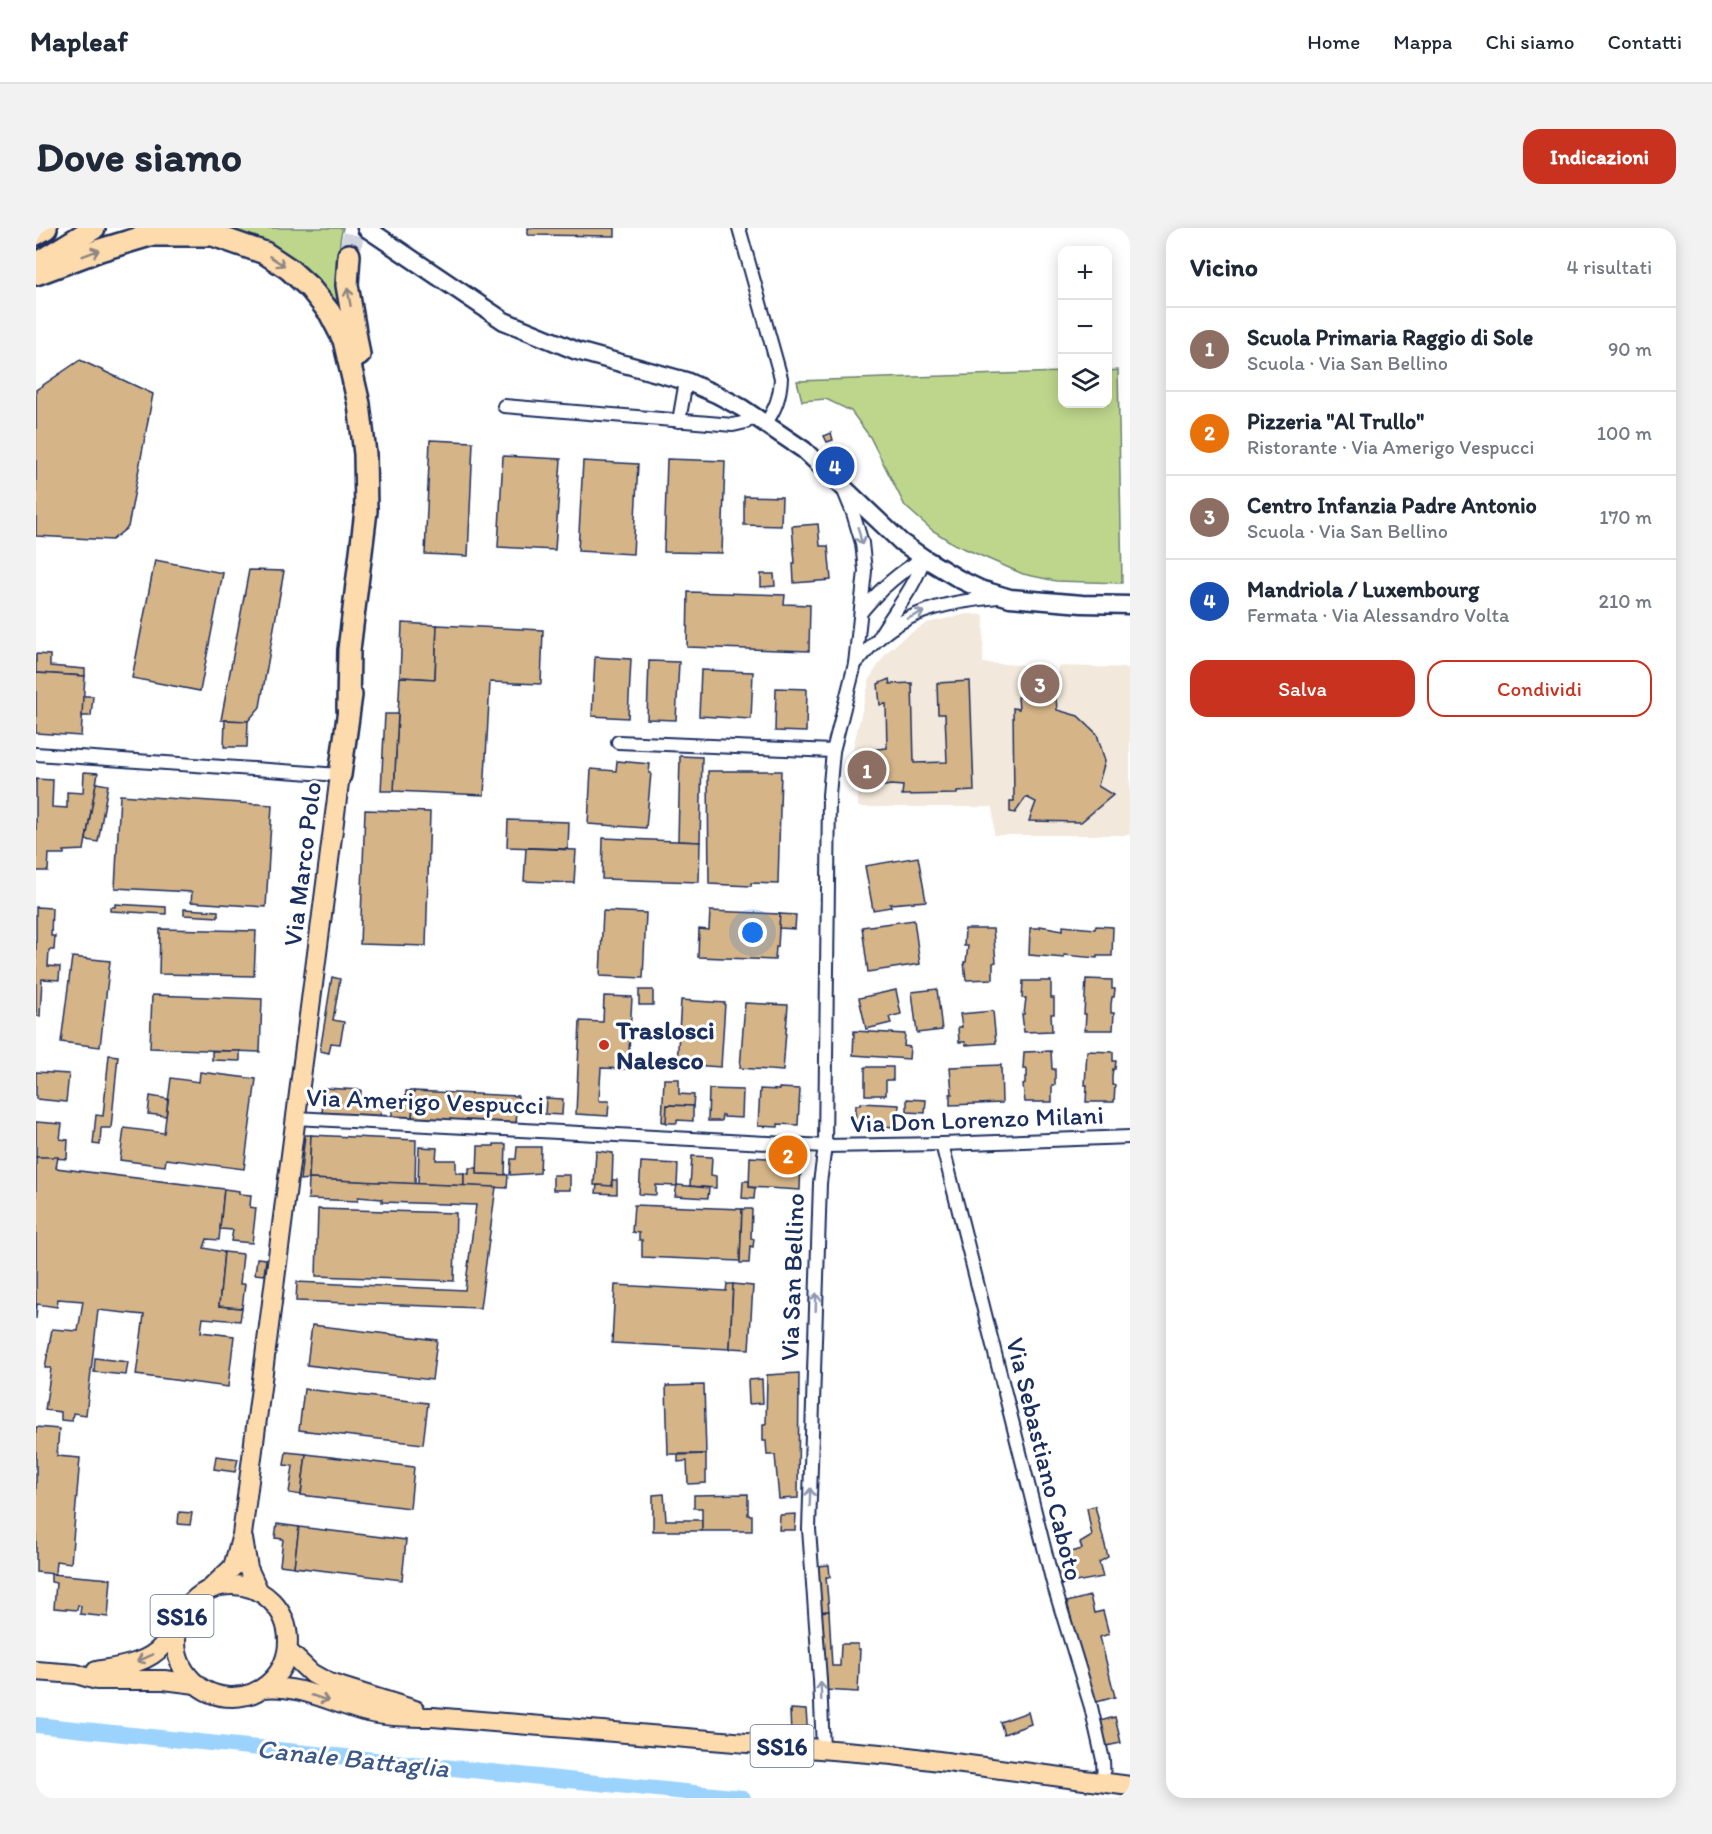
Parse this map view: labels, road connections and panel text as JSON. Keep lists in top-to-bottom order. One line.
{"streets":{"main road":["Via Marco Polo","Via Amerigo Vespucci","SS16"],"street":["Via Don Lorenzo Milani","Via San Bellino","Via Sebastiano Caboto"]},"crossings":[["Via Marco Polo","Via Amerigo Vespucci"],["Via Amerigo Vespucci","Via Don Lorenzo Milani"],["Via Amerigo Vespucci","Via San Bellino"],["Via Amerigo Vespucci","SS16"],["Via Don Lorenzo Milani","Via San Bellino"],["Via Don Lorenzo Milani","Via Sebastiano Caboto"],["Via San Bellino","SS16"],["Via Sebastiano Caboto","SS16"]],"water":["Canale Battaglia"],"places":["Traslosci Nalesco"],"page":{"header":"Mapleaf","nav":["Home","Mappa","Chi siamo","Contatti"],"buttons":["Indicazioni",["Salva","Condividi"]],"title":"Dove siamo","heading":["Vicino","4 risultati"],"map_buttons":["+","−"],"list":[{"mark":"1","name":"Scuola Primaria Raggio di Sole","note":"Scuola · Via San Bellino","value":"90 m"},{"mark":"2","name":"Pizzeria \"Al Trullo\"","note":"Ristorante · Via Amerigo Vespucci","value":"100 m"},{"mark":"3","name":"Centro Infanzia Padre Antonio","note":"Scuola · Via San Bellino","value":"170 m"},{"mark":"4","name":"Mandriola / Luxembourg","note":"Fermata · Via Alessandro Volta","value":"210 m"}],"pins":["4","3","1","2"]}}
